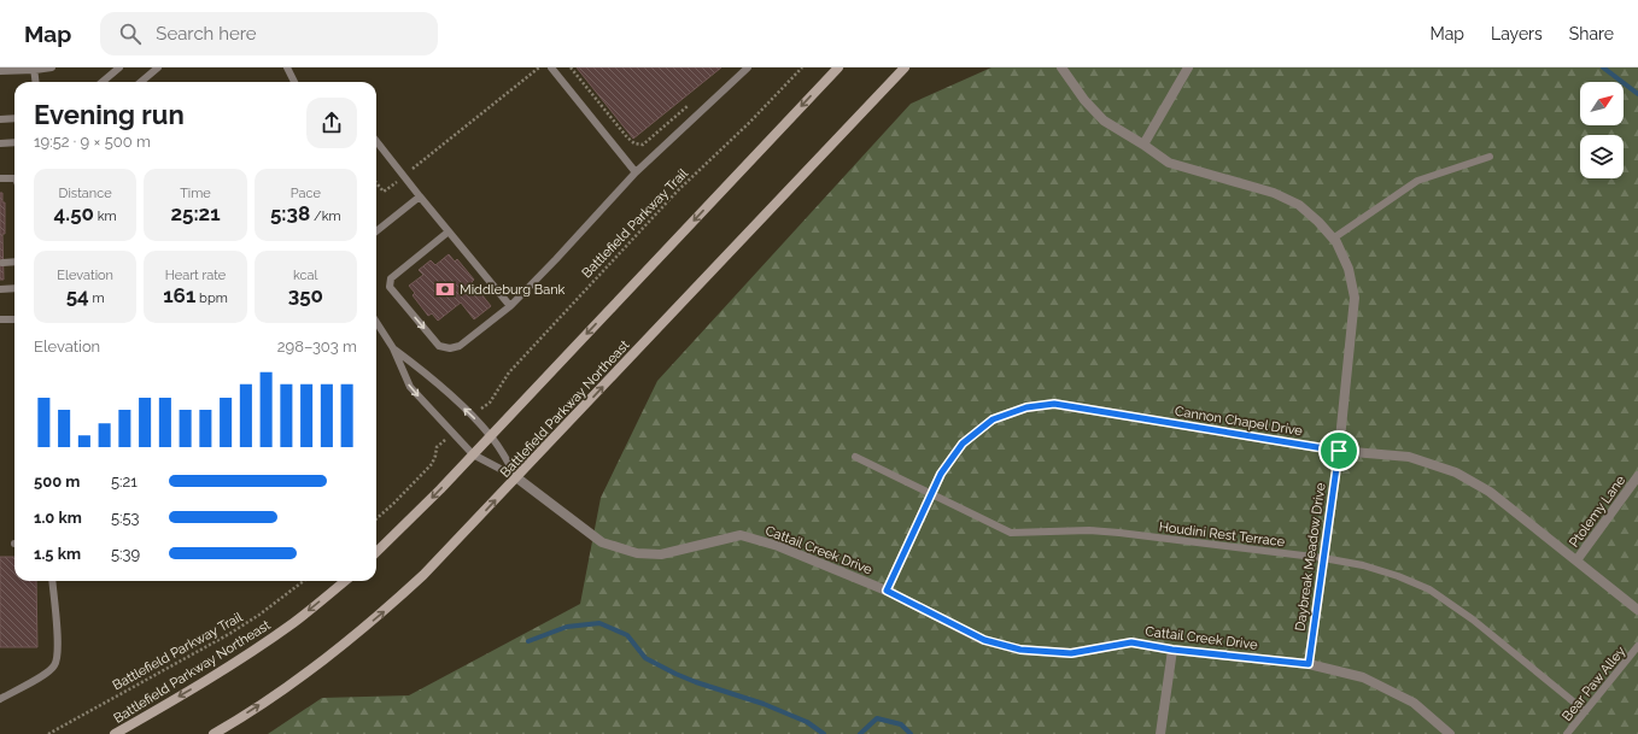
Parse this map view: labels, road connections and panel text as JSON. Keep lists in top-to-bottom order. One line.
{"streets":{"main road":["Battlefield Parkway Northeast"],"street":["Cannon Chapel Drive","Ptolemy Lane","Cattail Creek Drive","Daybreak Meadow Drive"],"lane":["Houdini Rest Terrace","Bear Paw Alley"],"path":["Battlefield Parkway Trail"]},"crossings":[["Battlefield Parkway Northeast","Cattail Creek Drive"],["Cannon Chapel Drive","Ptolemy Lane"],["Cannon Chapel Drive","Houdini Rest Terrace"],["Cannon Chapel Drive","Cattail Creek Drive"],["Cannon Chapel Drive","Daybreak Meadow Drive"],["Houdini Rest Terrace","Daybreak Meadow Drive"],["Houdini Rest Terrace","Bear Paw Alley"],["Cattail Creek Drive","Daybreak Meadow Drive"]],"places":{"bank":["Middleburg Bank"]},"north":"top right","page":{"header":"Map","search":"Search here","nav":["Map","Layers","Share"],"heading":["Evening run","19:52 · 9 × 500 m"],"stats":[["Distance","4.50 km"],["Time","25:21"],["Pace","5:38 /km"],["Elevation","54 m"],["Heart rate","161 bpm"],["kcal","350"]],"chart":["Elevation","298–303 m"],"list":[{"name":"500 m","note":"5:21"},{"name":"1.0 km","note":"5:53"},{"name":"1.5 km","note":"5:39"}]}}
